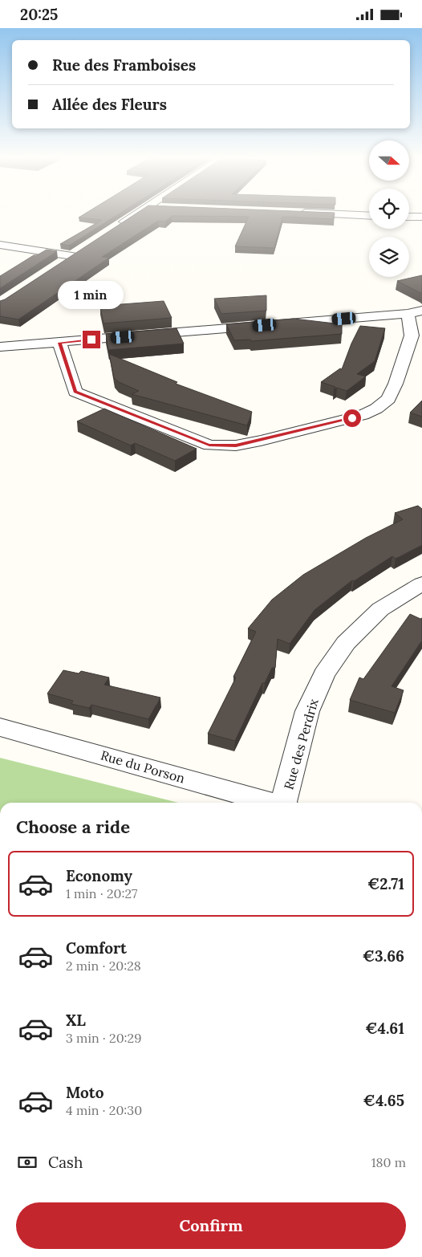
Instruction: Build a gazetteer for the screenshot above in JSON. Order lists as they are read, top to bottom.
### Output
{
  "streets": {
    "street": ["Rue des Perdrix", "Rue du Porson"]
  },
  "north": "right",
  "page": {
    "status": "20:25",
    "banner": ["Rue des Framboises", "Allée des Fleurs"],
    "bubble": "1 min",
    "heading": "Choose a ride",
    "list": [
      {
        "name": "Economy",
        "note": "1 min · 20:27",
        "value": "€2.71"
      },
      {
        "name": "Comfort",
        "note": "2 min · 20:28",
        "value": "€3.66"
      },
      {
        "name": "XL",
        "note": "3 min · 20:29",
        "value": "€4.61"
      },
      {
        "name": "Moto",
        "note": "4 min · 20:30",
        "value": "€4.65"
      }
    ],
    "pay": ["Cash", "180 m"],
    "buttons": "Confirm"
  }
}
